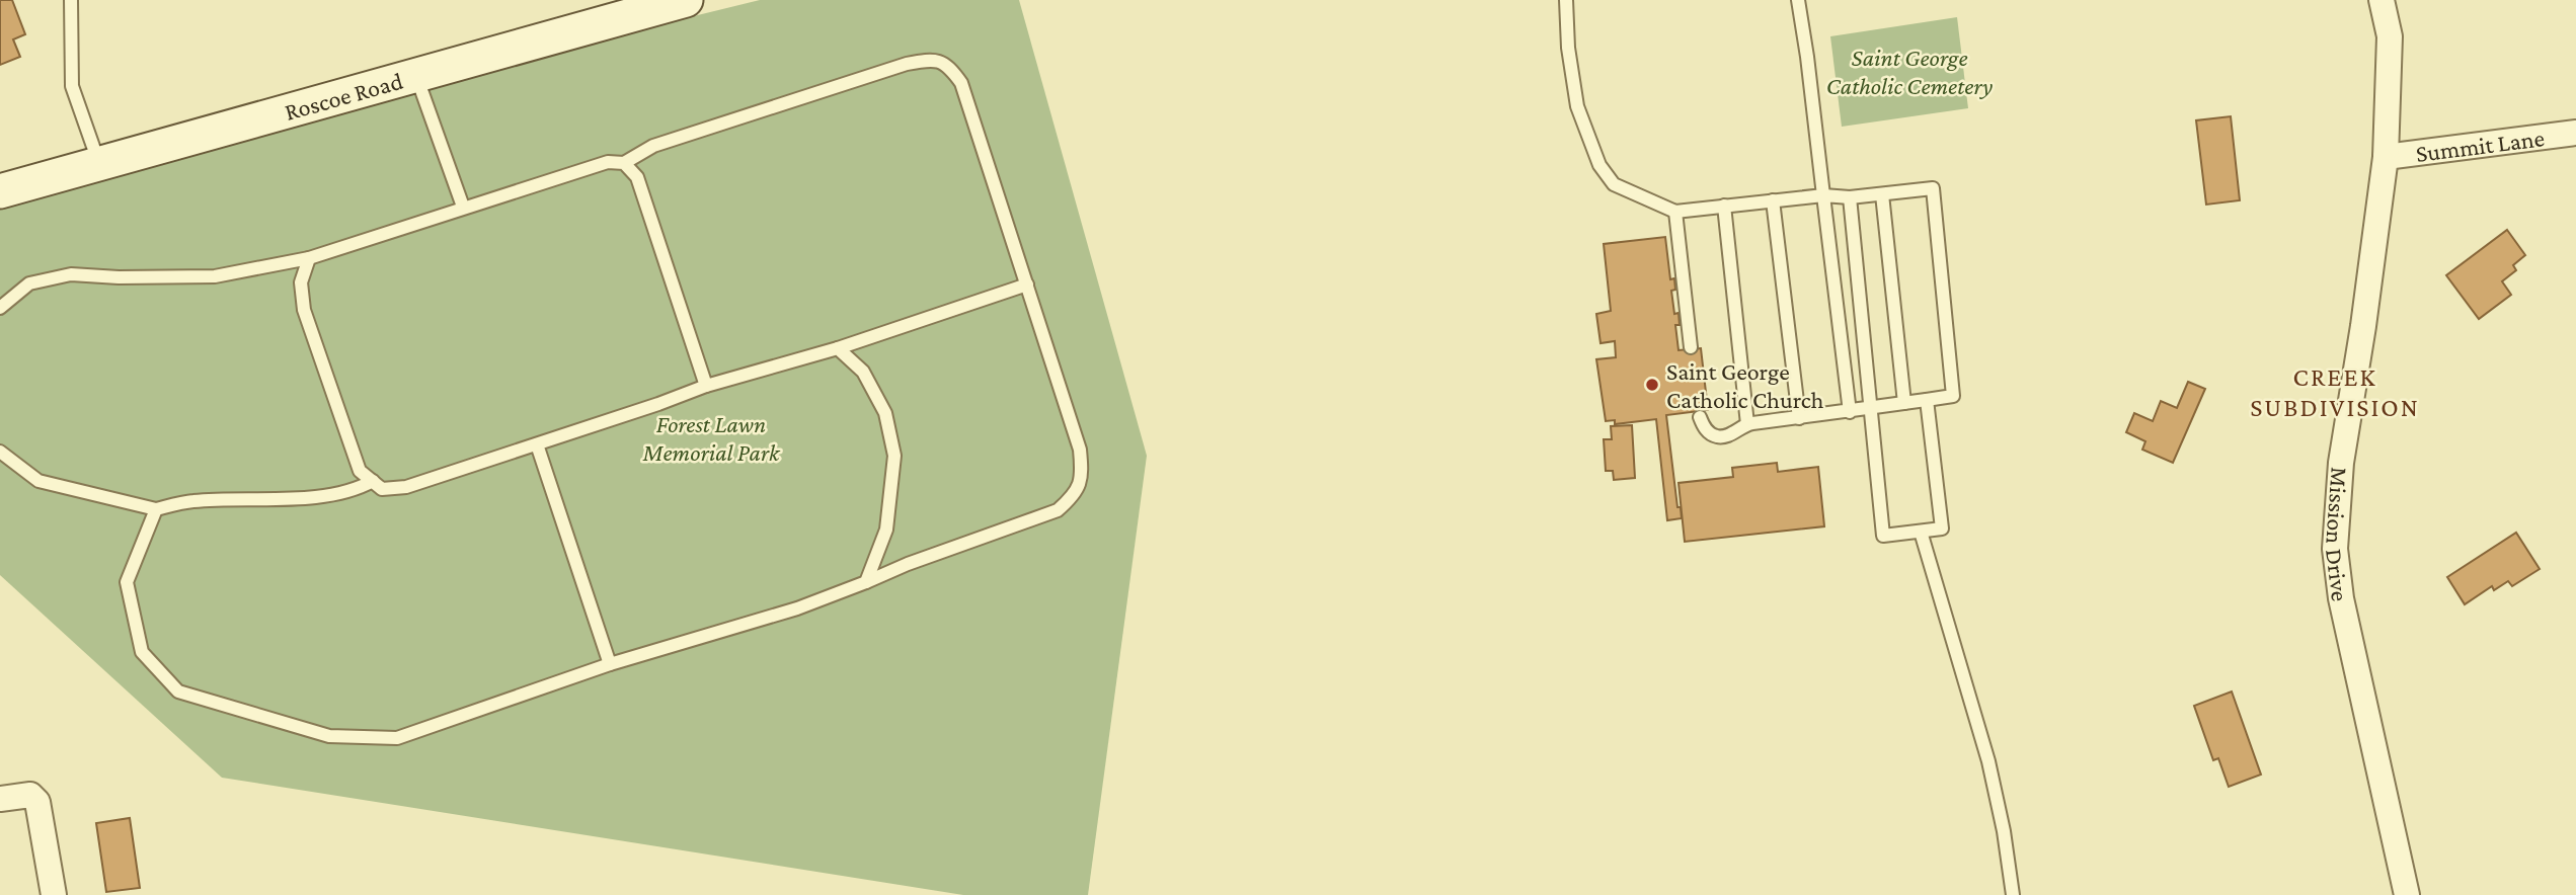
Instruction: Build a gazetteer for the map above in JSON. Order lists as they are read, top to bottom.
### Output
{
  "streets": {
    "main road": ["Roscoe Road"],
    "street": ["Summit Lane", "Mission Drive"]
  },
  "crossings": [
    ["Summit Lane", "Mission Drive"]
  ],
  "districts": ["CREEK SUBDIVISION"],
  "parks": ["Saint George Catholic Cemetery", "Forest Lawn Memorial Park"],
  "places": ["Saint George Catholic Church"]
}
